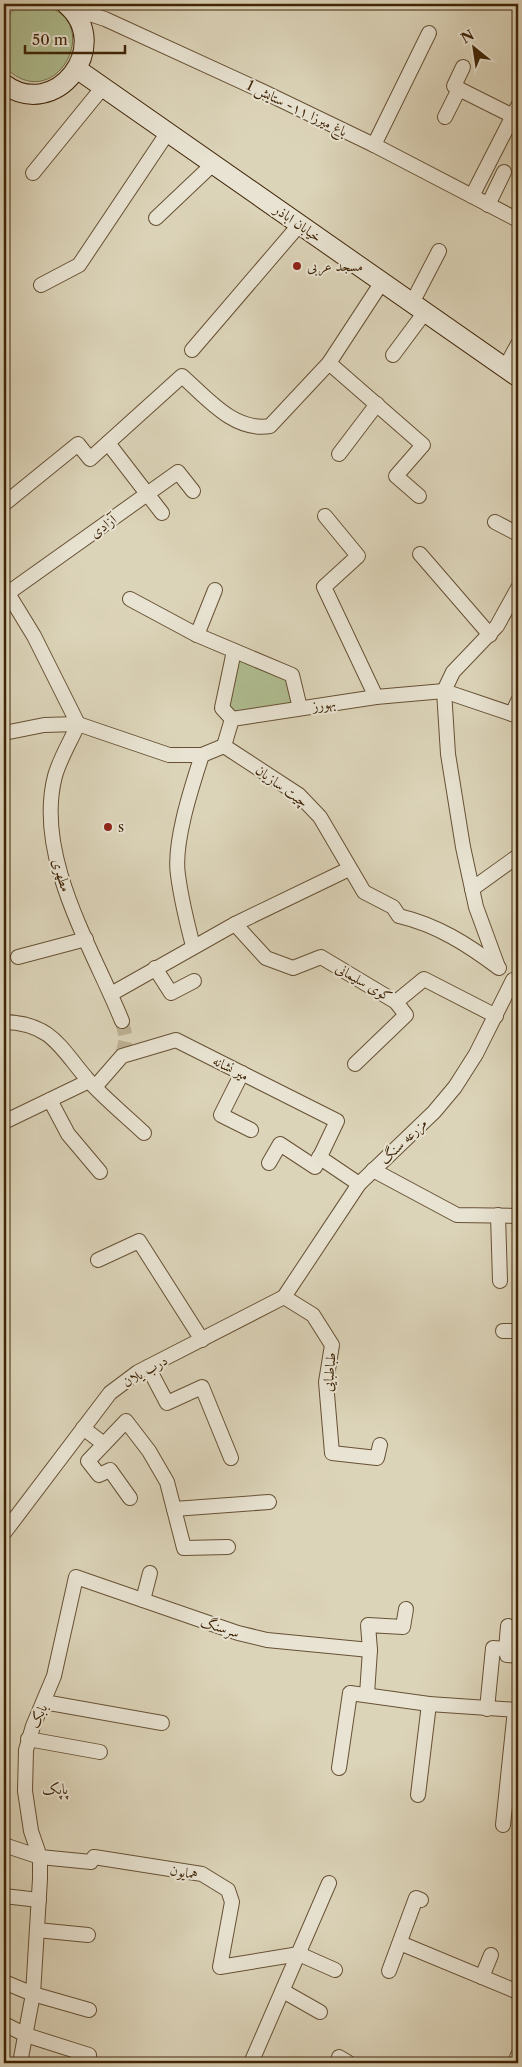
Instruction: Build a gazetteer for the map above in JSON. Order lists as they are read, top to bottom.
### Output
{
  "streets": {
    "main road": ["خیابان اباذر"],
    "street": [
      "باغ میرزا ۱۱- ستایش 1",
      "آزادی",
      "بهورز",
      "چیت سازیان",
      "مطهری",
      "کوی سلیمانی",
      "میر نشانه",
      "مزرعه سنگ",
      "درب یلان",
      "طباطبایی",
      "سرسنگ",
      "بابک",
      "همایون"
    ]
  },
  "crossings": [
    ["چیت سازیان", "مزرعه سنگ"],
    ["کوی سلیمانی", "مزرعه سنگ"],
    ["مزرعه سنگ", "درب یلان"],
    ["مزرعه سنگ", "طباطبایی"],
    ["درب یلان", "طباطبایی"],
    ["سرسنگ", "بابک"],
    ["بابک", "همایون"]
  ],
  "districts": ["پاپک"],
  "places": ["مسجد عربی", "s"],
  "scale_bar": "50 m",
  "north": "top left"
}
